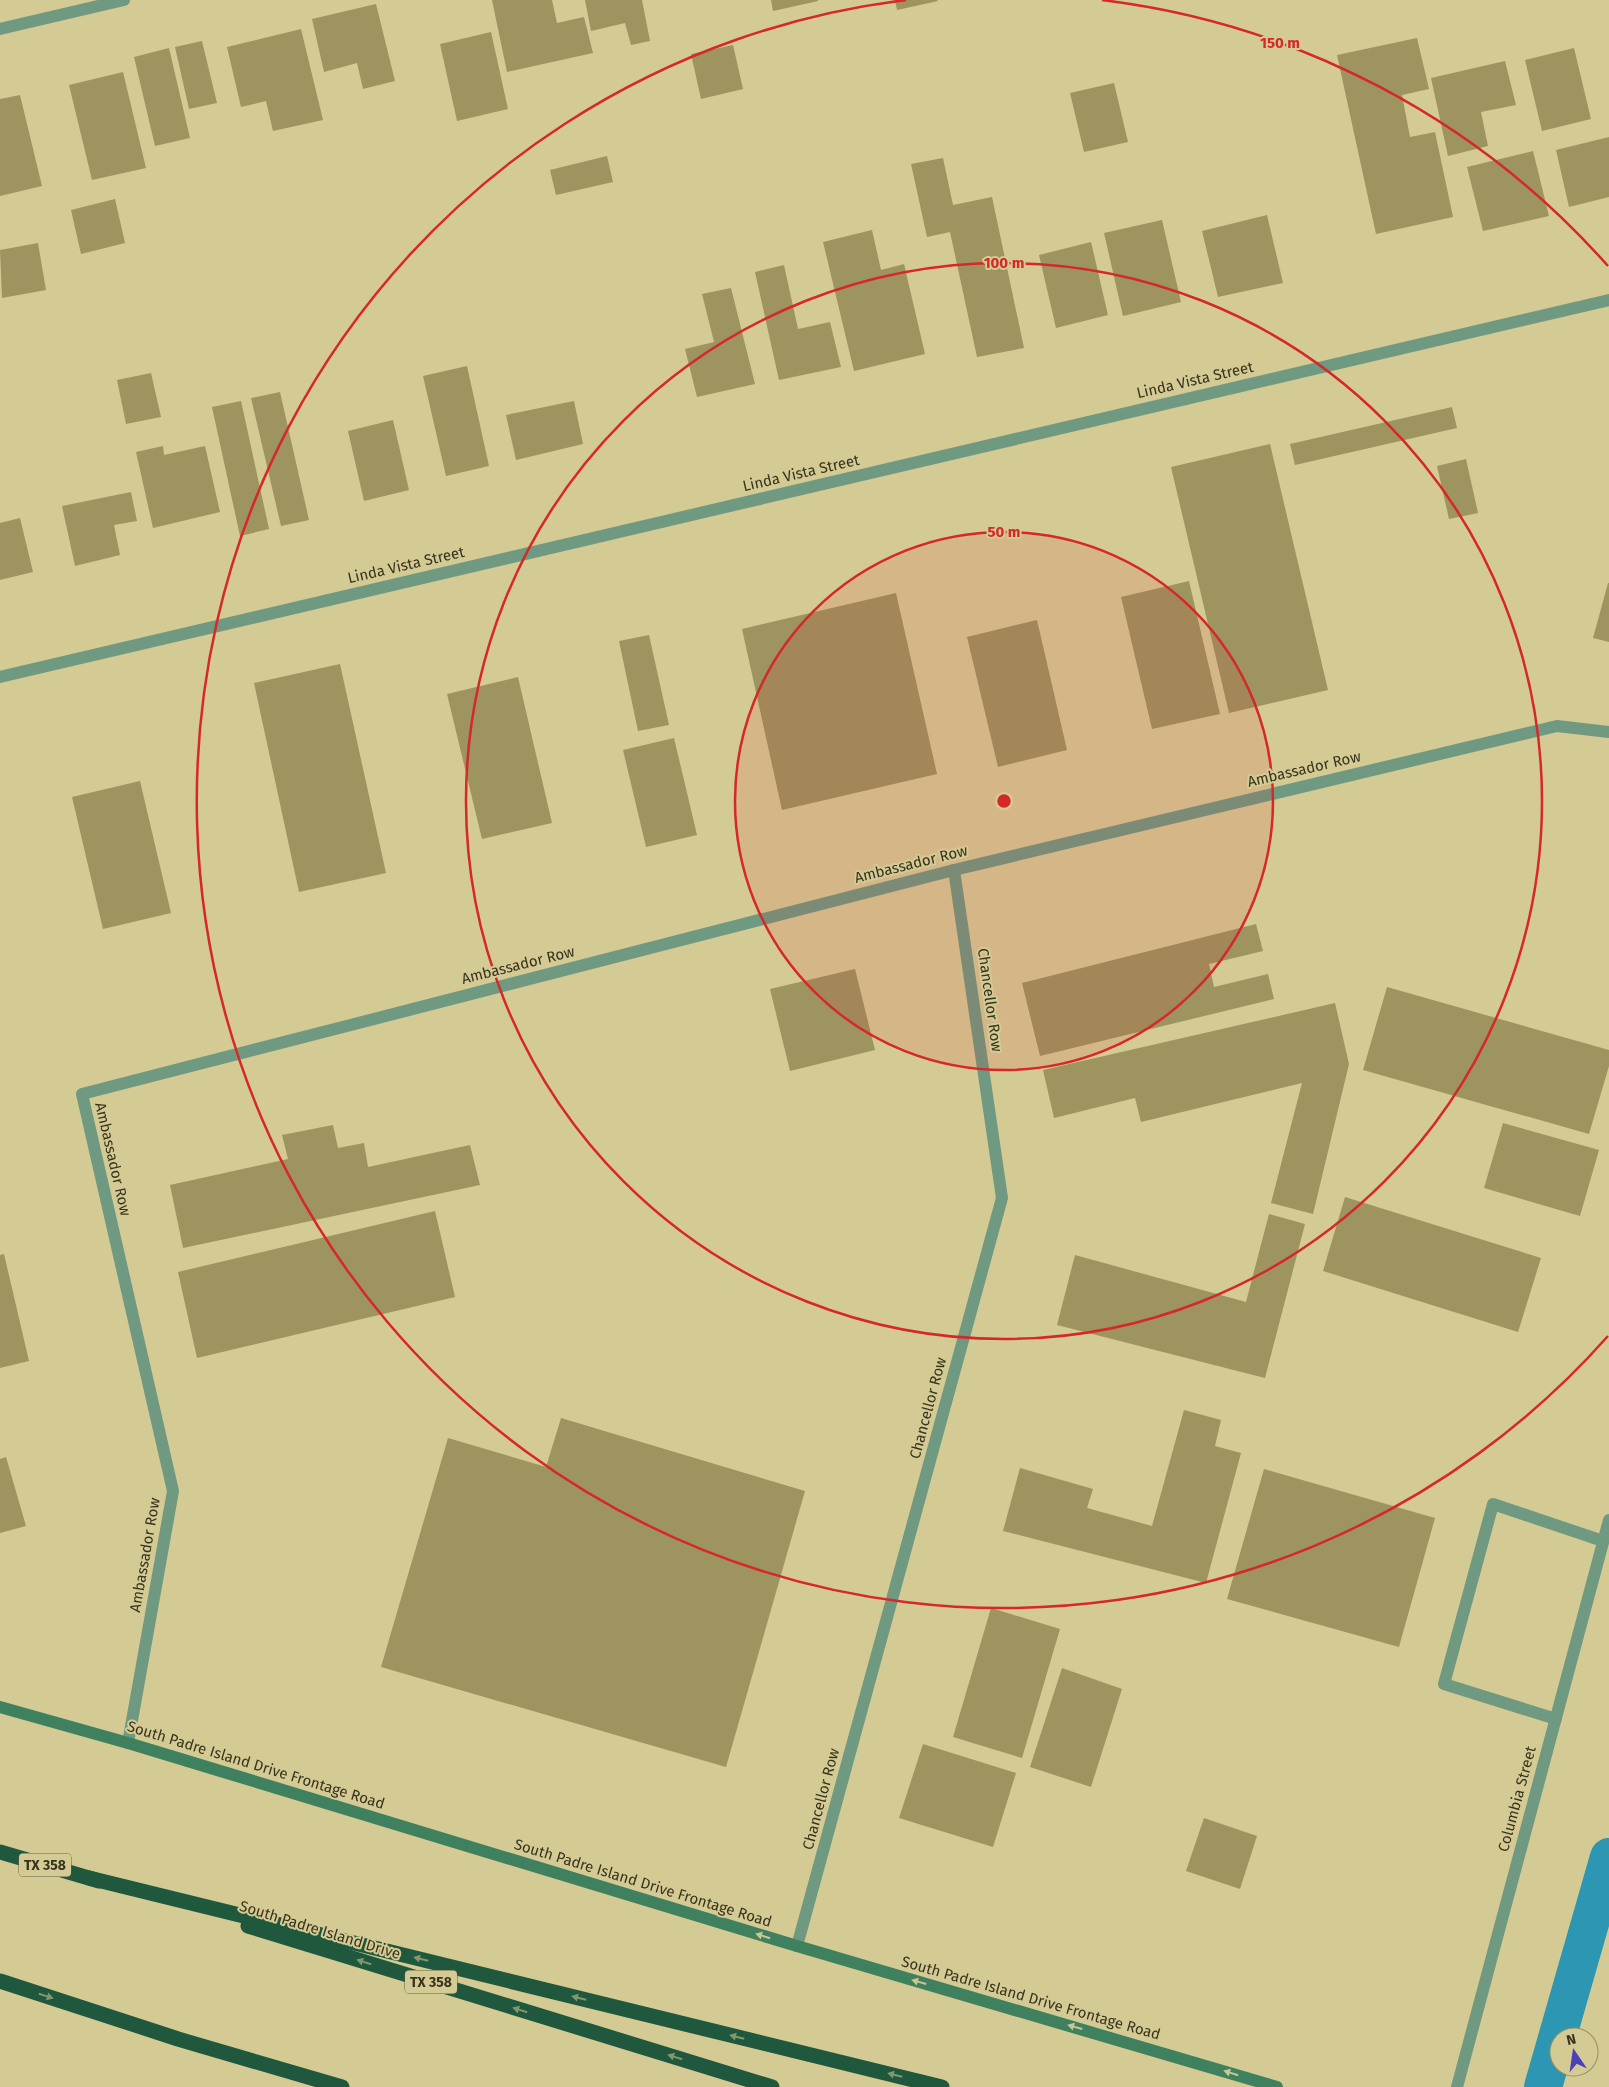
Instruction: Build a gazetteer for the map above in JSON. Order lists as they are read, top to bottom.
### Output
{
  "streets": {
    "highway": ["TX 358", "South Padre Island Drive"],
    "main road": ["South Padre Island Drive Frontage Road"],
    "street": [
      "Linda Vista Street",
      "Ambassador Row",
      "Chancellor Row",
      "Columbia Street"
    ]
  },
  "crossings": [
    ["Ambassador Row", "Chancellor Row"],
    ["Ambassador Row", "South Padre Island Drive Frontage Road"],
    ["Chancellor Row", "South Padre Island Drive Frontage Road"]
  ],
  "one_way": ["South Padre Island Drive Frontage Road"],
  "north": "top",
  "rings": ["150 m", "100 m", "50 m"]
}
